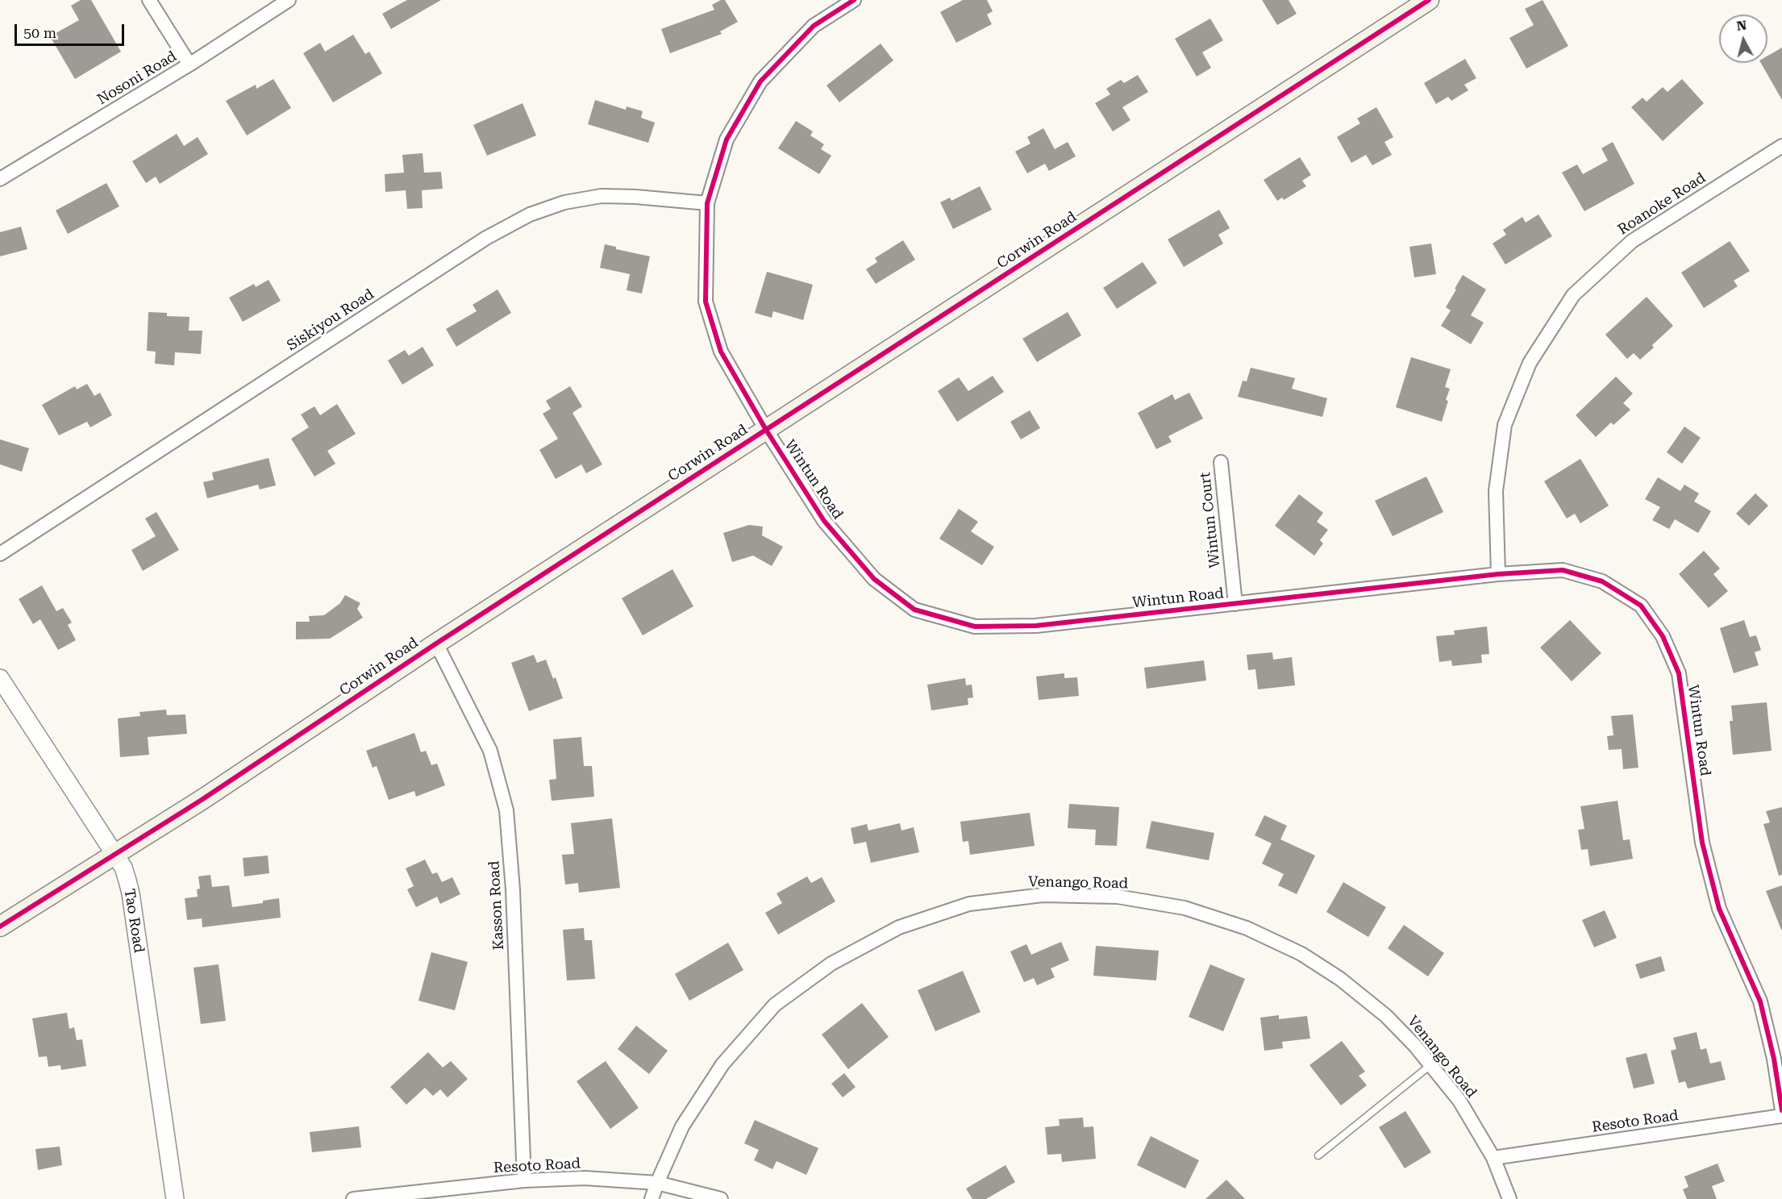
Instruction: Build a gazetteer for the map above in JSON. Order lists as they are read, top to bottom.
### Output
{
  "streets": {
    "main road": ["Corwin Road"],
    "street": [
      "Nosoni Road",
      "Roanoke Road",
      "Siskiyou Road",
      "Wintun Road",
      "Wintun Court",
      "Venango Road",
      "Kasson Road",
      "Tao Road",
      "Resoto Road"
    ]
  },
  "crossings": [
    ["Roanoke Road", "Wintun Road"],
    ["Corwin Road", "Wintun Road"],
    ["Corwin Road", "Kasson Road"],
    ["Corwin Road", "Tao Road"],
    ["Siskiyou Road", "Wintun Road"],
    ["Wintun Road", "Wintun Court"],
    ["Venango Road", "Resoto Road"],
    ["Kasson Road", "Resoto Road"]
  ],
  "scale_bar": "50 m",
  "north": "top"
}
